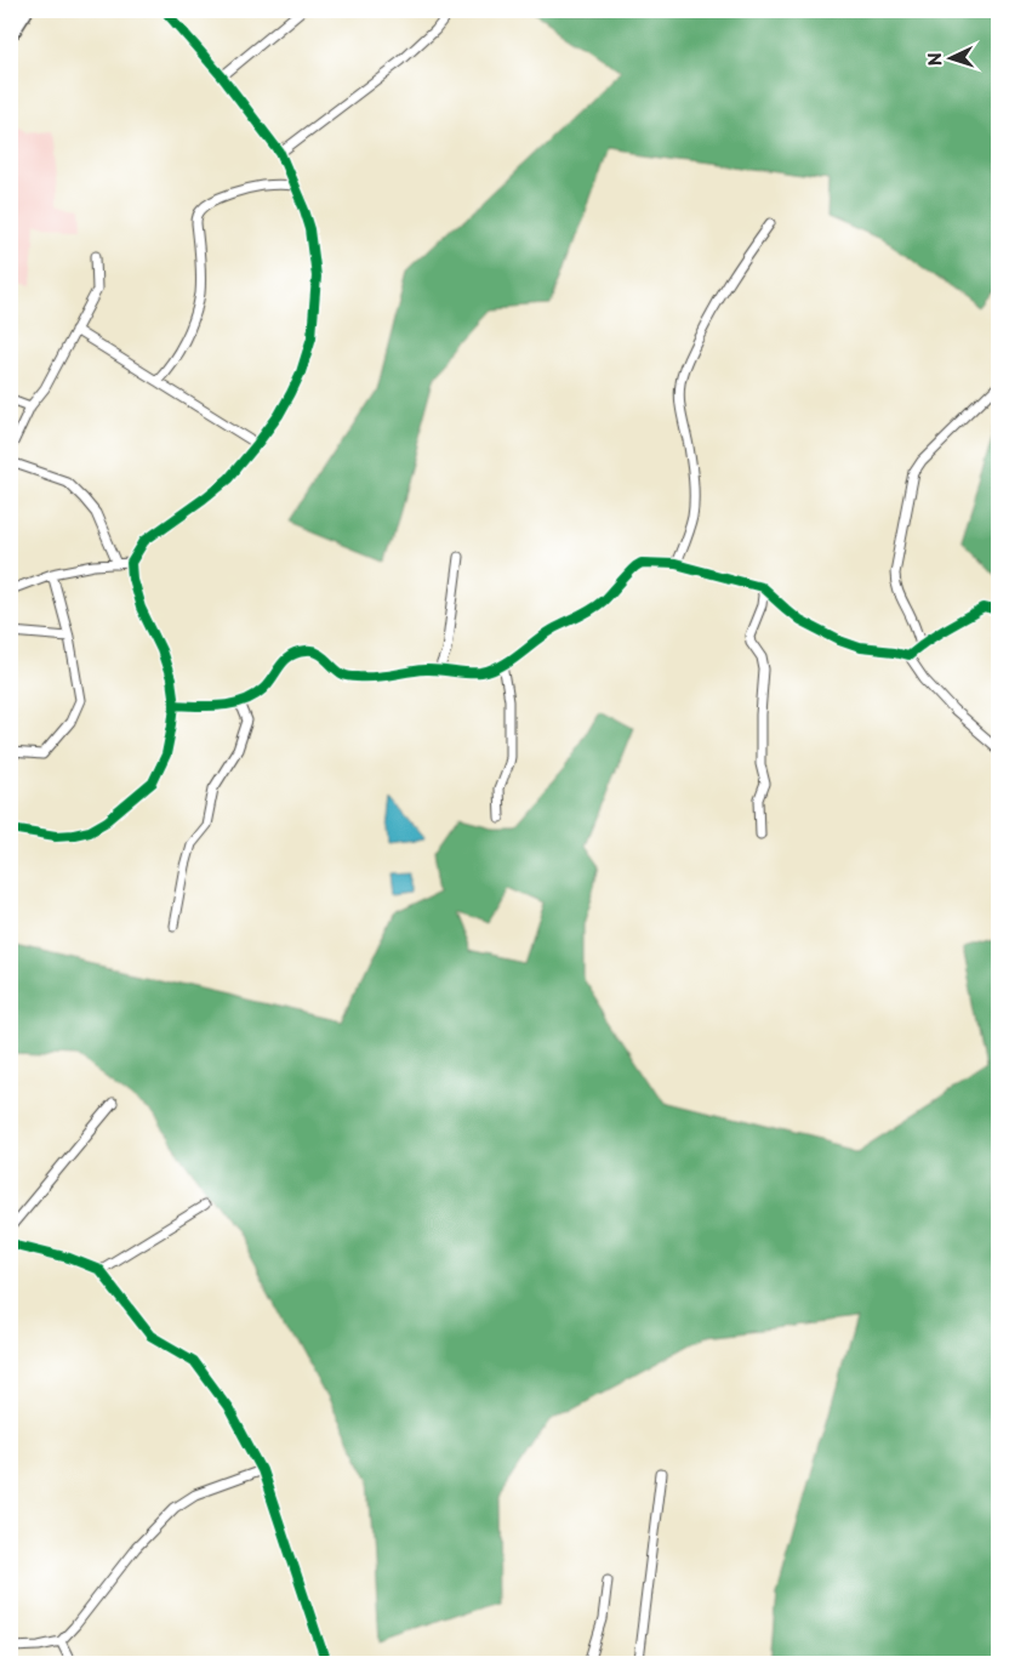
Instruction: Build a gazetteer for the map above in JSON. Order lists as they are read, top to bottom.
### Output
{
  "north": "left"
}
